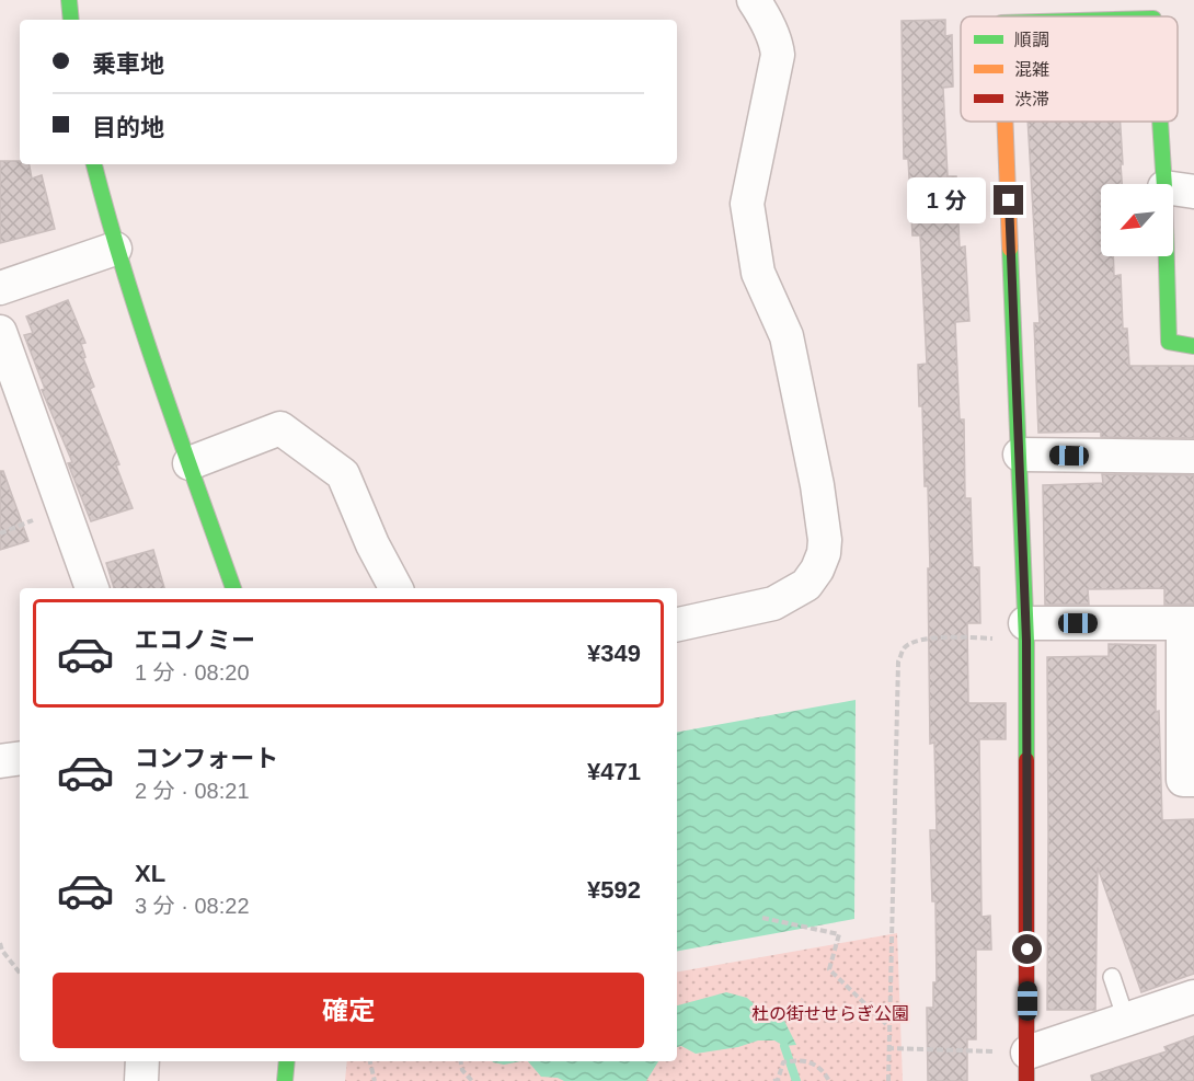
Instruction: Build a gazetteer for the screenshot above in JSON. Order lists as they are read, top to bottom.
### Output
{
  "parks": ["杜の街せせらぎ公園"],
  "legend": ["順調", "混雑", "渋滞"],
  "north": "bottom left",
  "page": {
    "banner": ["乗車地", "目的地"],
    "bubble": "1 分",
    "list": [
      {
        "name": "エコノミー",
        "note": "1 分 · 08:20",
        "value": "¥349"
      },
      {
        "name": "コンフォート",
        "note": "2 分 · 08:21",
        "value": "¥471"
      },
      {
        "name": "XL",
        "note": "3 分 · 08:22",
        "value": "¥592"
      }
    ],
    "buttons": "確定"
  }
}
